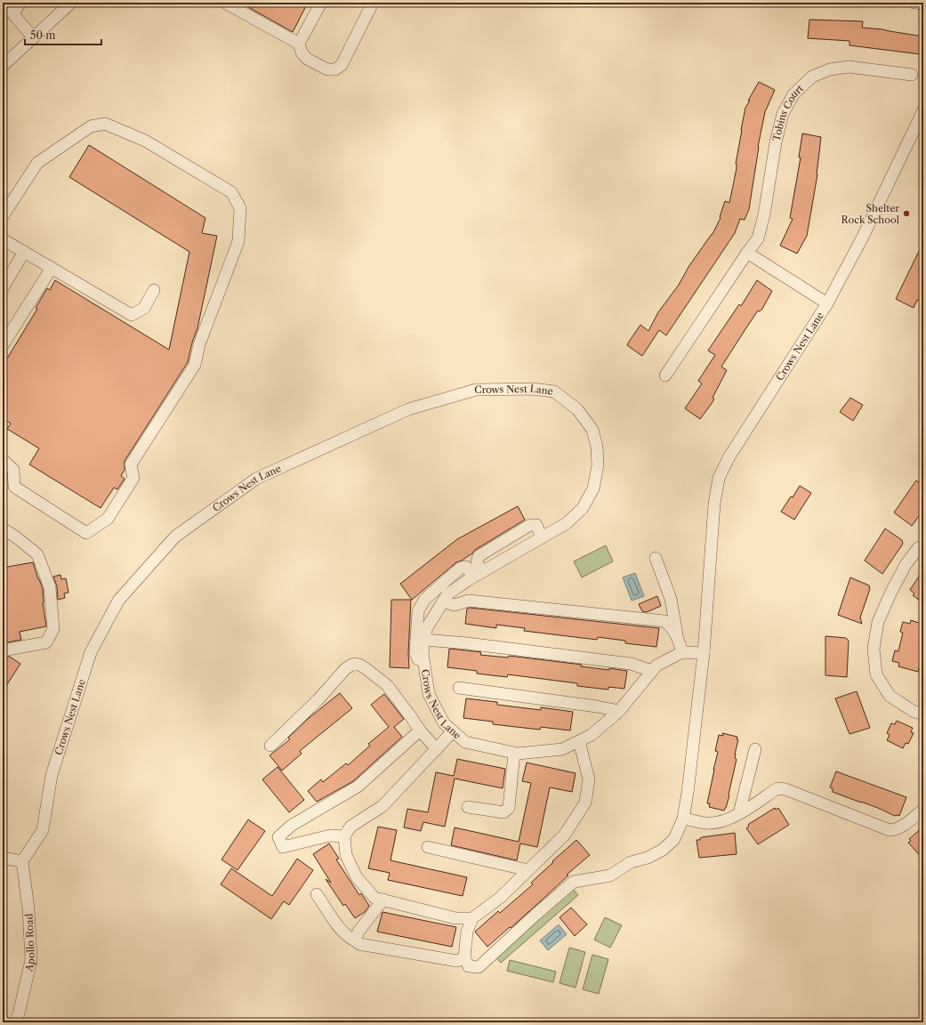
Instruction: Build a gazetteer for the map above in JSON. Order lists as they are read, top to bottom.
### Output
{
  "streets": {
    "street": ["Tobins Court", "Crows Nest Lane", "Apollo Road"]
  },
  "crossings": [
    ["Crows Nest Lane", "Apollo Road"]
  ],
  "places": ["Shelter Rock School"],
  "scale_bar": "50 m"
}
